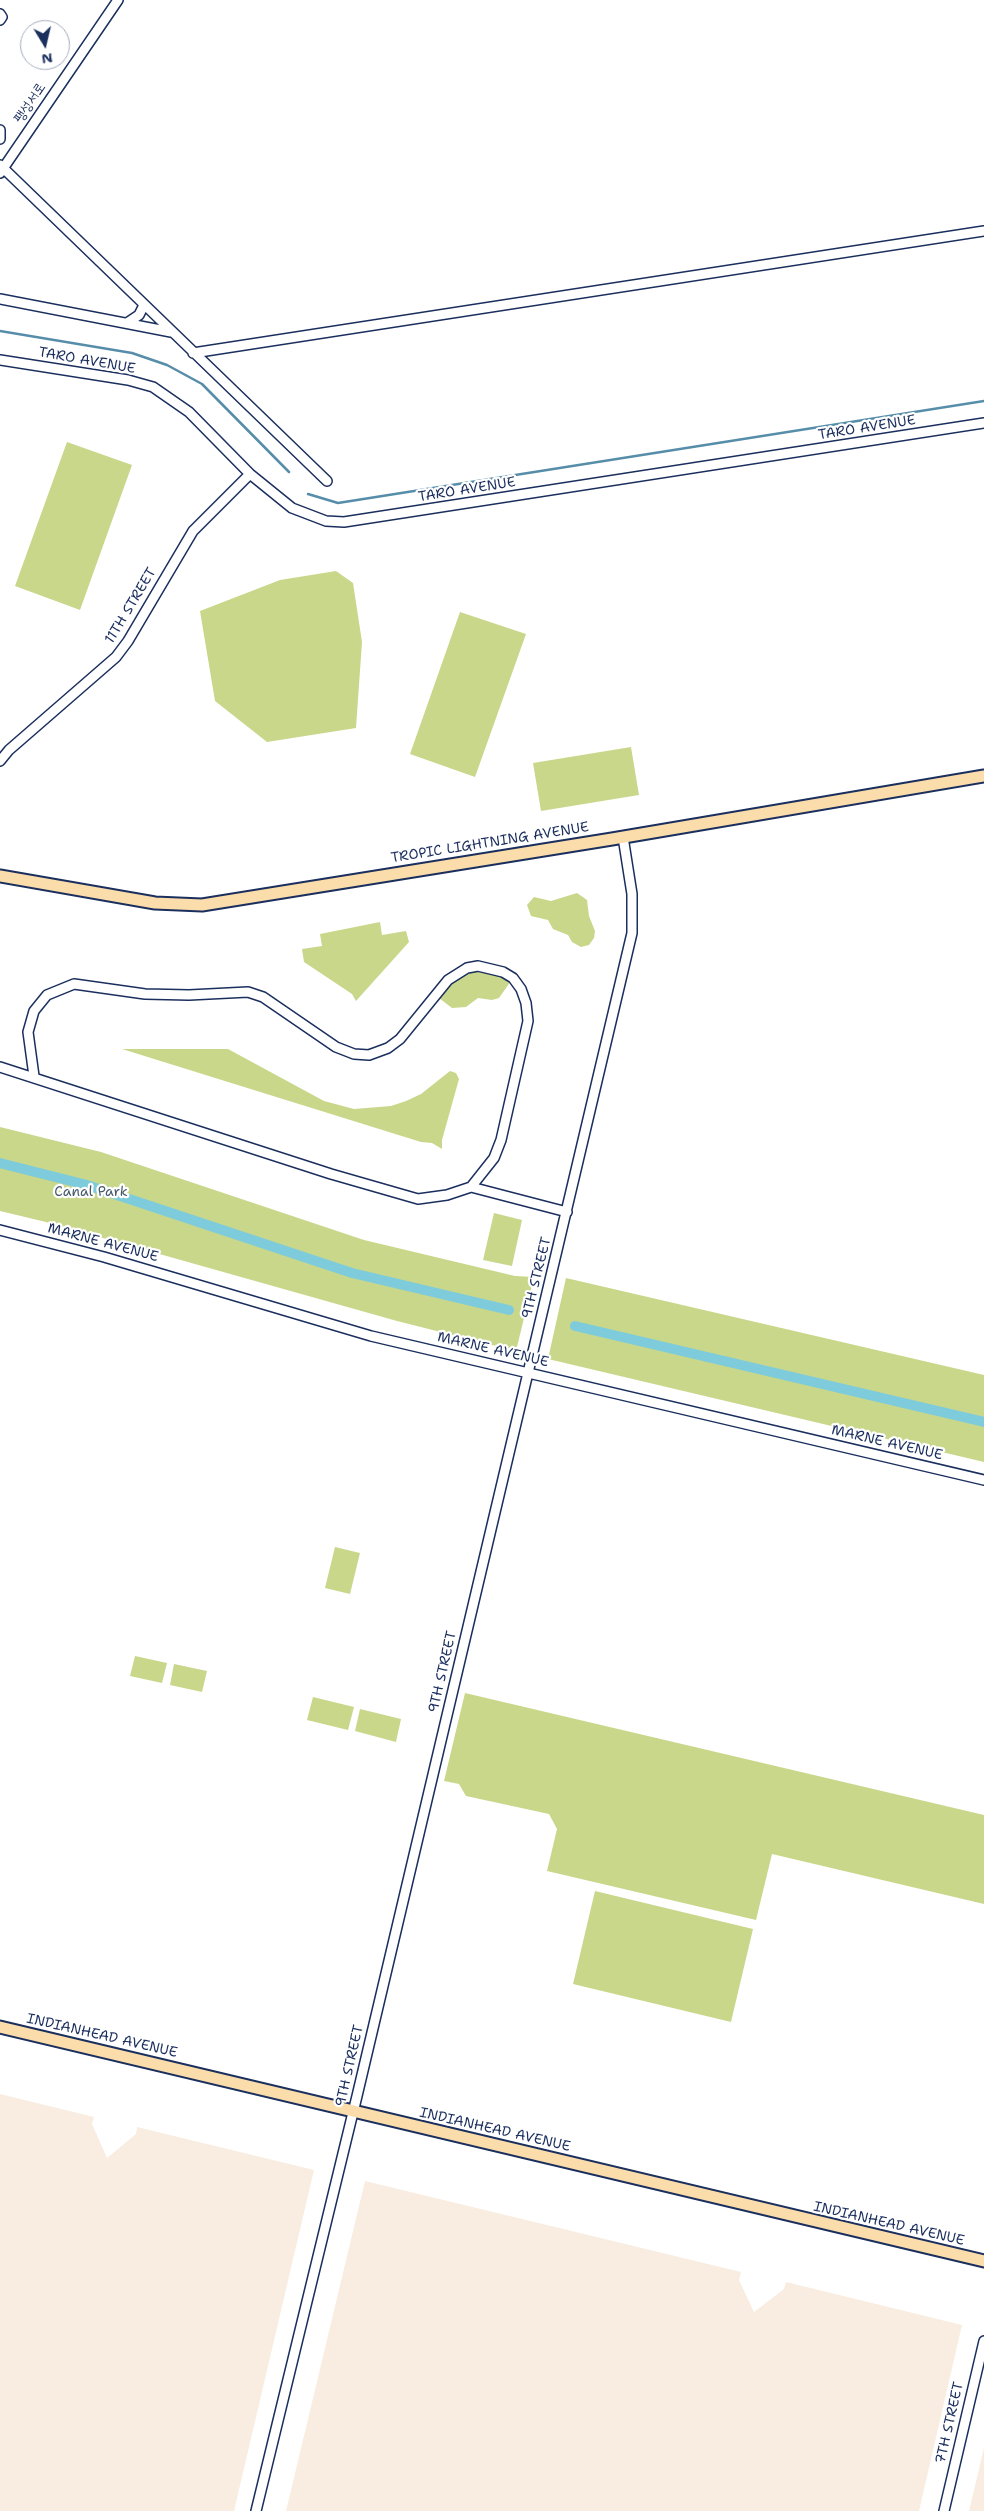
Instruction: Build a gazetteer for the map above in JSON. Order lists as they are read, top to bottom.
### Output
{
  "streets": {
    "main road": ["TROPIC LIGHTNING AVENUE", "INDIANHEAD AVENUE"],
    "street": [
      "팽성서로",
      "TARO AVENUE",
      "11TH STREET",
      "MARNE AVENUE",
      "9TH STREET",
      "7TH STREET"
    ]
  },
  "crossings": [
    ["TARO AVENUE", "11TH STREET"],
    ["TROPIC LIGHTNING AVENUE", "9TH STREET"],
    ["MARNE AVENUE", "9TH STREET"],
    ["9TH STREET", "INDIANHEAD AVENUE"]
  ],
  "parks": ["Canal Park"],
  "north": "bottom"
}
